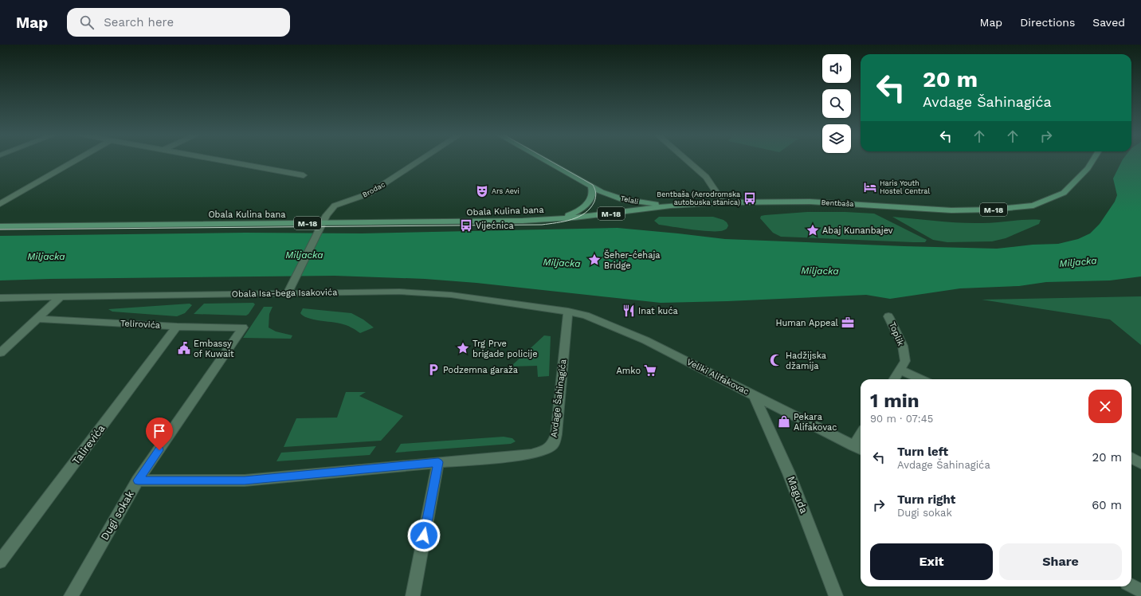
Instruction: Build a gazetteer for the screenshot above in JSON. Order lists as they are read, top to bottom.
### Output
{
  "streets": {
    "main road": [
      "Telali",
      "Bentbaša",
      "M-18",
      "Obala Kulina bana"
    ],
    "street": [
      "Brodac",
      "Obala Isa-bega Isakovića",
      "Telirovića",
      "Toplik",
      "Veliki Alifakovac",
      "Avdage Šahinagića",
      "Talirevića",
      "Maguda",
      "Dugi sokak"
    ]
  },
  "crossings": [
    ["Brodac", "Obala Kulina bana"],
    ["Brodac", "Obala Isa-bega Isakovića"],
    ["Telali", "Bentbaša"],
    ["Telali", "M-18"],
    ["Bentbaša", "M-18"],
    ["Bentbaša", "Obala Kulina bana"],
    ["M-18", "Obala Kulina bana"],
    ["Obala Isa-bega Isakovića", "Veliki Alifakovac"],
    ["Obala Isa-bega Isakovića", "Avdage Šahinagića"],
    ["Telirovića", "Talirevića"],
    ["Telirovića", "Dugi sokak"],
    ["Veliki Alifakovac", "Avdage Šahinagića"],
    ["Veliki Alifakovac", "Maguda"],
    ["Avdage Šahinagića", "Dugi sokak"]
  ],
  "water": ["Miljacka"],
  "places": {
    "hotel": ["Haris Youth Hostel Central"],
    "theatre": ["Ars Aevi"],
    "bus stop": ["Bentbaša (Aerodromska autobuska stanica)", "Vijećnica"],
    "place": ["Abaj Kunanbajev", "Šeher-ćehaja Bridge", "Trg Prve brigade policije"],
    "restaurant": ["Inat kuća"],
    "office": ["Human Appeal"],
    "public building": ["Embassy of Kuwait"],
    "mosque": ["Hadžijska džamija"],
    "parking": ["Podzemna garaža"],
    "supermarket": ["Amko"],
    "shop": ["Pekara Alifakovac"]
  },
  "page": {
    "header": "Map",
    "search": "Search here",
    "nav": ["Map", "Directions", "Saved"],
    "turn": ["20 m", "Avdage Šahinagića"],
    "heading": ["1 min", "90 m · 07:45"],
    "list": [
      {
        "name": "Turn left",
        "note": "Avdage Šahinagića",
        "value": "20 m"
      },
      {
        "name": "Turn right",
        "note": "Dugi sokak",
        "value": "60 m"
      }
    ],
    "buttons": ["Exit", "Share"]
  }
}
